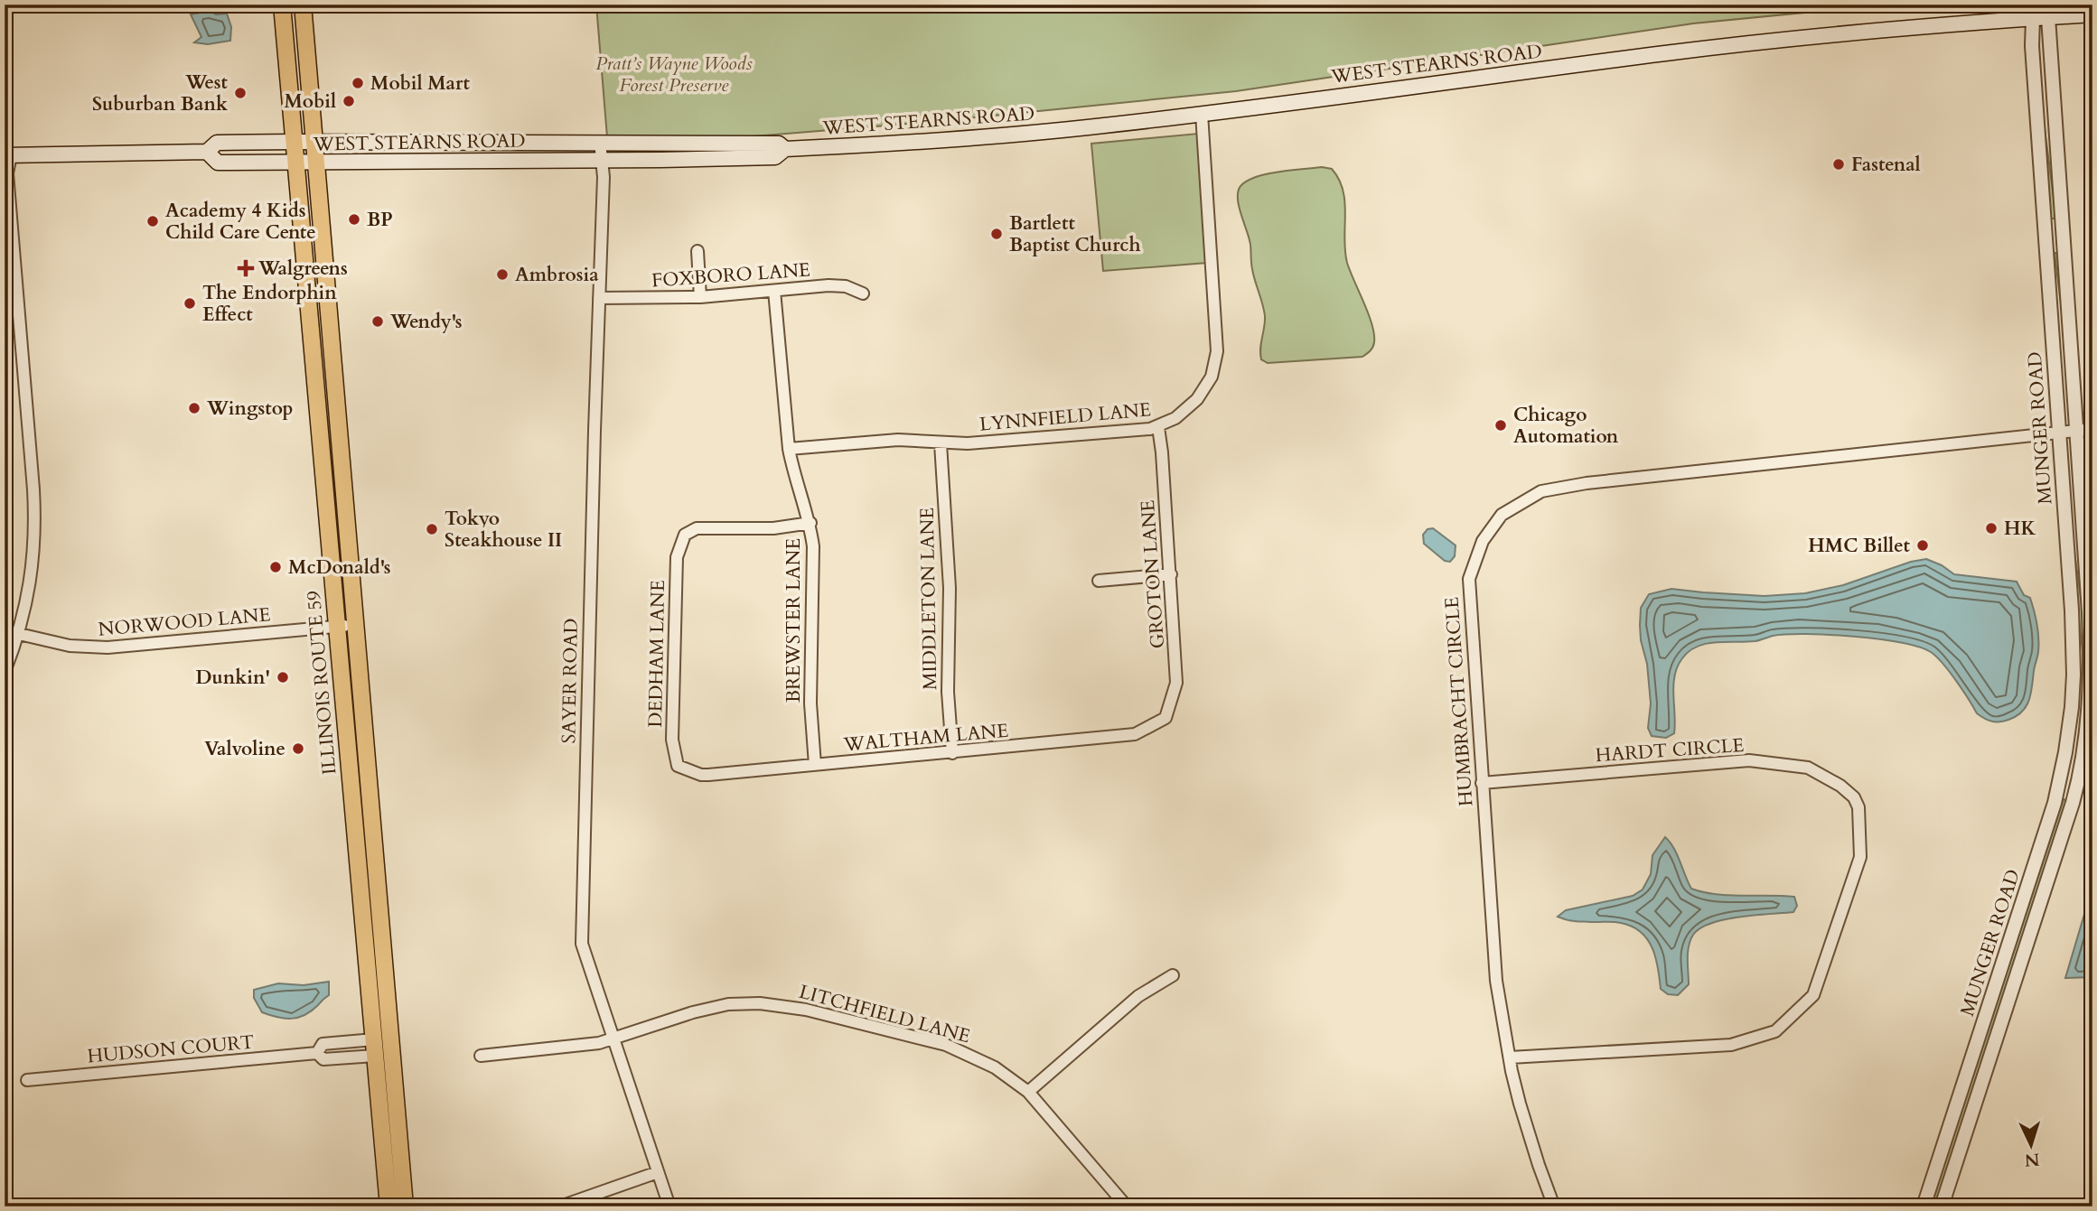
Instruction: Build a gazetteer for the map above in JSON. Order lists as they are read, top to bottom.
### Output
{
  "streets": {
    "main road": ["WEST STEARNS ROAD", "ILLINOIS ROUTE 59"],
    "street": [
      "FOXBORO LANE",
      "LYNNFIELD LANE",
      "MUNGER ROAD",
      "GROTON LANE",
      "MIDDLETON LANE",
      "BREWSTER LANE",
      "NORWOOD LANE",
      "DEDHAM LANE",
      "SAYER ROAD",
      "HUMBRACHT CIRCLE",
      "WALTHAM LANE",
      "HARDT CIRCLE",
      "LITCHFIELD LANE",
      "HUDSON COURT"
    ]
  },
  "crossings": [
    ["WEST STEARNS ROAD", "LYNNFIELD LANE"],
    ["WEST STEARNS ROAD", "MUNGER ROAD"],
    ["WEST STEARNS ROAD", "SAYER ROAD"],
    ["WEST STEARNS ROAD", "ILLINOIS ROUTE 59"],
    ["FOXBORO LANE", "BREWSTER LANE"],
    ["FOXBORO LANE", "SAYER ROAD"],
    ["LYNNFIELD LANE", "GROTON LANE"],
    ["LYNNFIELD LANE", "MIDDLETON LANE"],
    ["LYNNFIELD LANE", "BREWSTER LANE"],
    ["MUNGER ROAD", "HUMBRACHT CIRCLE"],
    ["GROTON LANE", "WALTHAM LANE"],
    ["MIDDLETON LANE", "WALTHAM LANE"],
    ["BREWSTER LANE", "DEDHAM LANE"],
    ["BREWSTER LANE", "WALTHAM LANE"],
    ["NORWOOD LANE", "ILLINOIS ROUTE 59"],
    ["DEDHAM LANE", "WALTHAM LANE"],
    ["SAYER ROAD", "LITCHFIELD LANE"],
    ["ILLINOIS ROUTE 59", "HUDSON COURT"],
    ["HUMBRACHT CIRCLE", "HARDT CIRCLE"]
  ],
  "parks": ["Pratt’s Wayne Woods Forest Preserve"],
  "places": {
    "other": [
      "Mobil Mart",
      "West Suburban Bank",
      "Mobil",
      "Fastenal",
      "BP",
      "Academy 4 Kids Child Care Cente",
      "Bartlett Baptist Church",
      "Ambrosia",
      "The Endorphin Effect",
      "Wendy's",
      "Wingstop",
      "Chicago Automation",
      "HK",
      "Tokyo Steakhouse II",
      "HMC Billet",
      "McDonald's",
      "Dunkin'",
      "Valvoline"
    ],
    "health": ["Walgreens"]
  },
  "north": "bottom"
}
